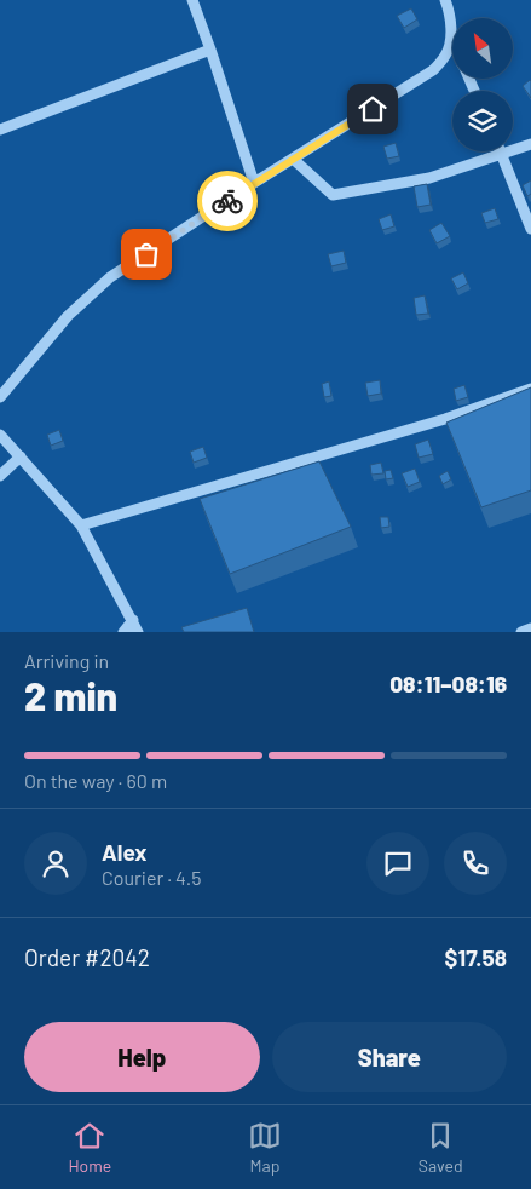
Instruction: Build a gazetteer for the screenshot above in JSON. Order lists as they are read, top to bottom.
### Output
{
  "north": "top left",
  "page": {
    "heading": ["2 min", "Arriving in", "08:11–08:16"],
    "panel": [
      "Alex",
      "Courier · 4.5",
      "Order #2042",
      "$17.58"
    ],
    "bar": "On the way · 60 m",
    "buttons": ["Help", "Share"],
    "tabs": ["Home", "Map", "Saved"]
  }
}
